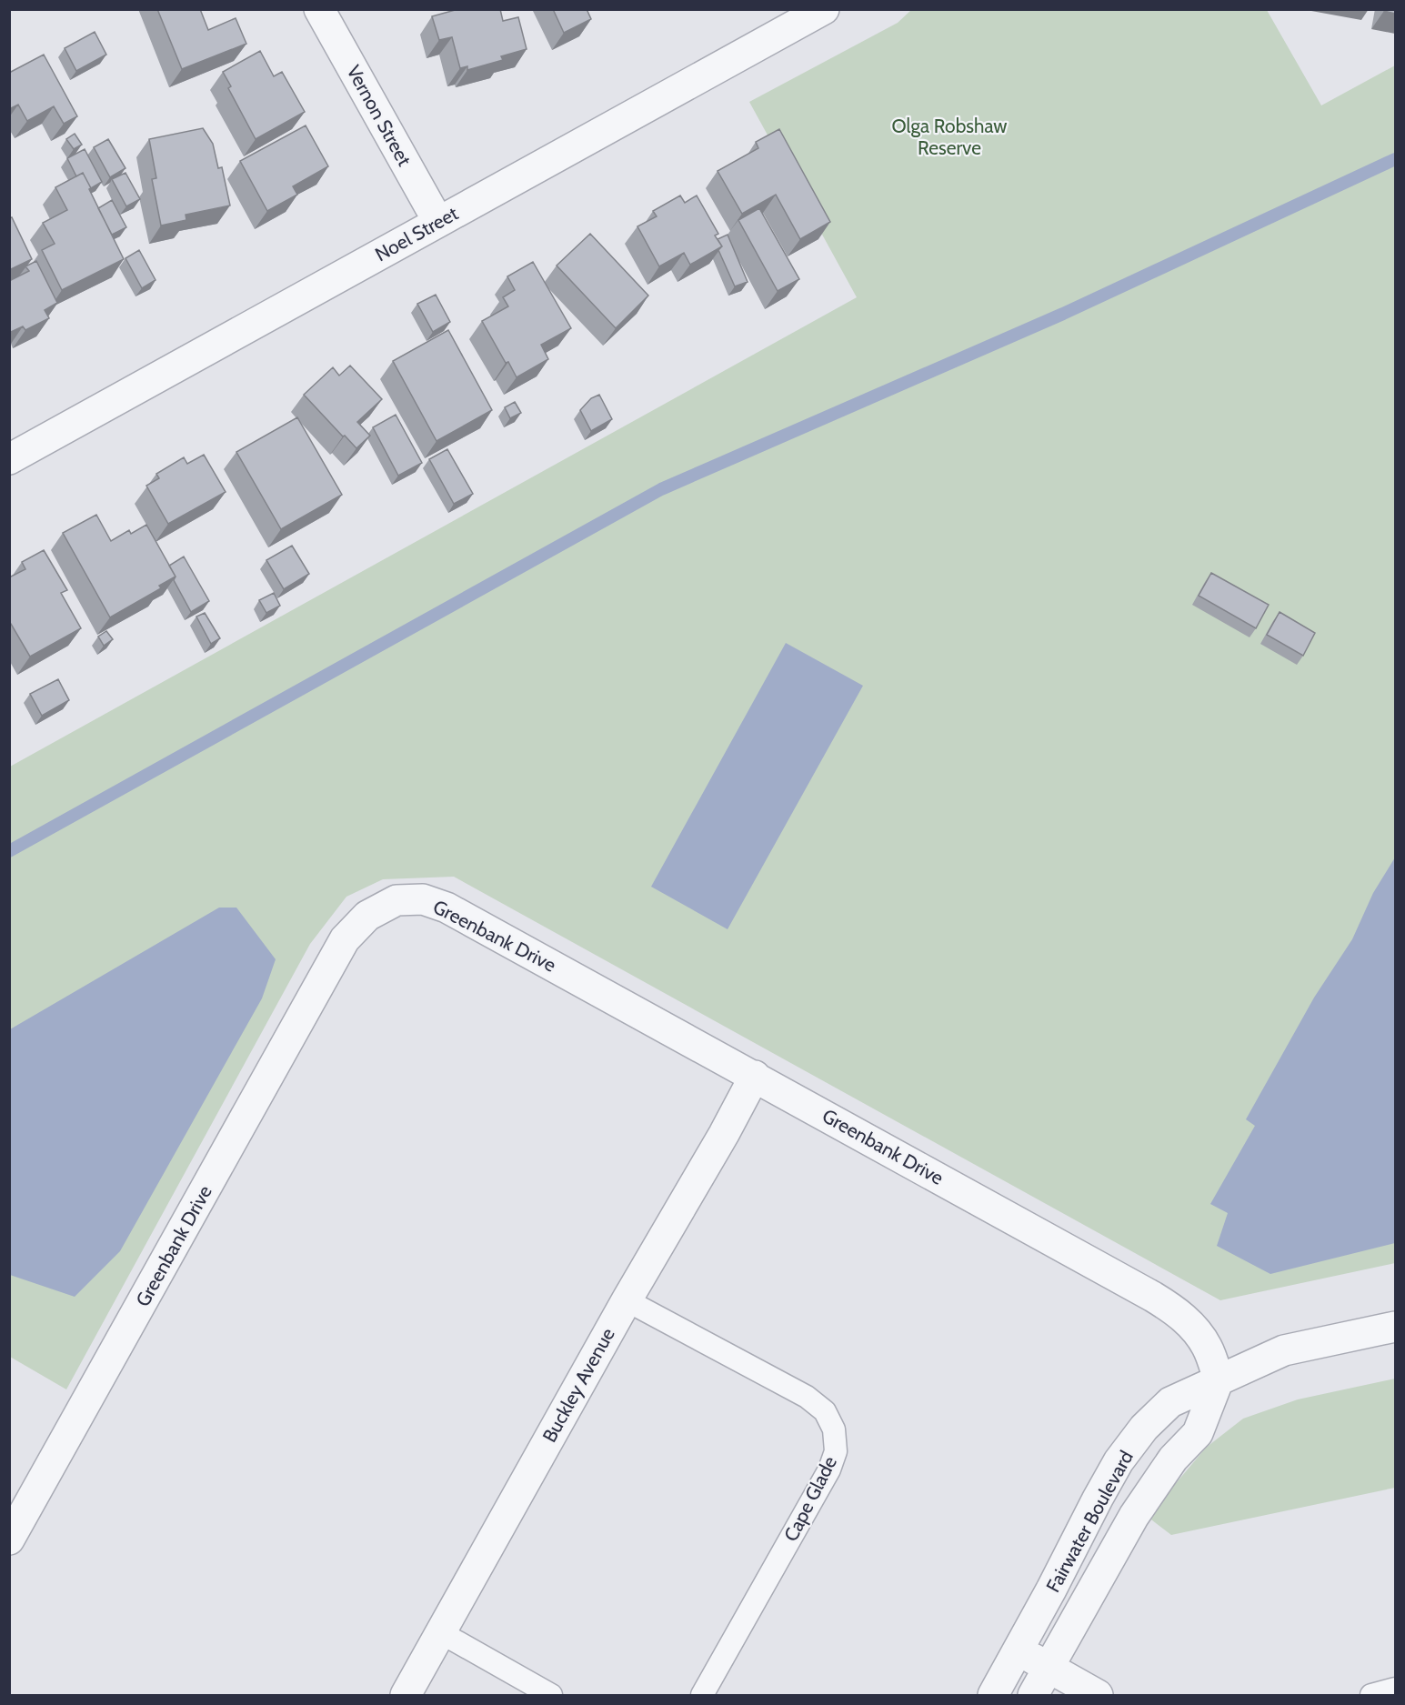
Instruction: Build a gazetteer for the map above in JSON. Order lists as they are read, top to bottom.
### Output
{
  "streets": {
    "street": [
      "Vernon Street",
      "Noel Street",
      "Greenbank Drive",
      "Buckley Avenue",
      "Fairwater Boulevard"
    ],
    "lane": ["Cape Glade"]
  },
  "crossings": [
    ["Vernon Street", "Noel Street"],
    ["Greenbank Drive", "Buckley Avenue"],
    ["Greenbank Drive", "Fairwater Boulevard"],
    ["Buckley Avenue", "Cape Glade"]
  ],
  "parks": ["Olga Robshaw Reserve"]
}
